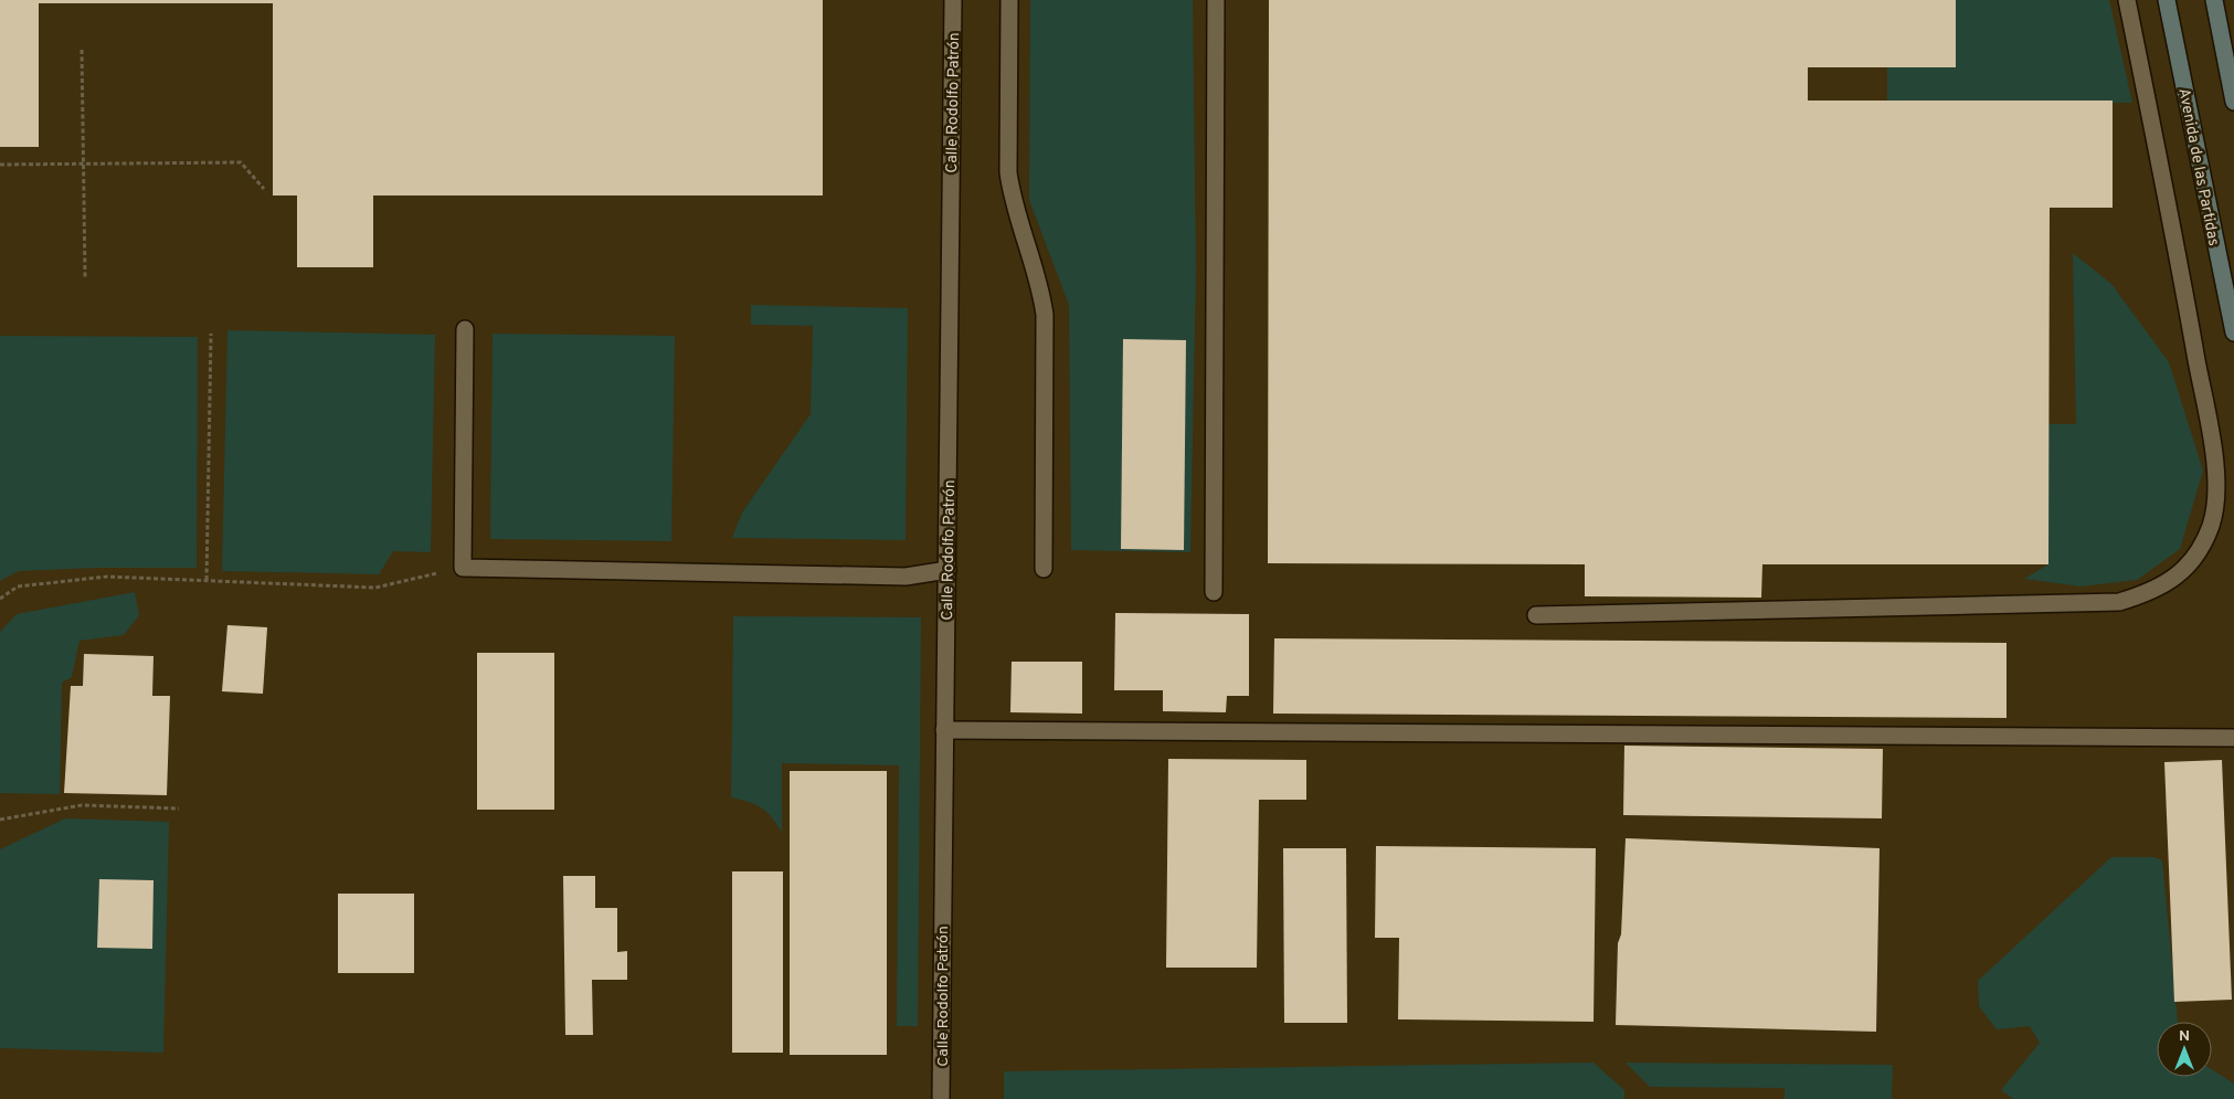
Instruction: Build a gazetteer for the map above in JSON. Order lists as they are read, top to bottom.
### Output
{
  "streets": {
    "main road": ["Avenida de las Partidas"],
    "street": ["Calle Rodolfo Patrón"]
  },
  "north": "top"
}
